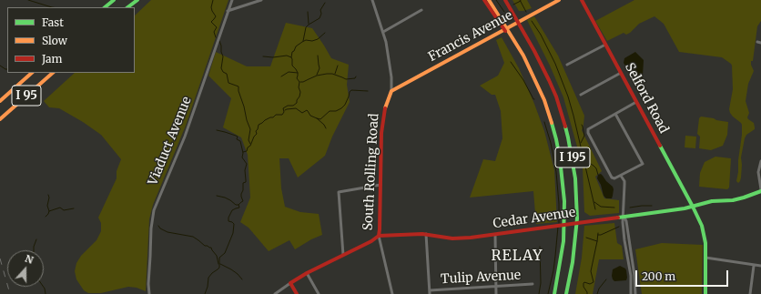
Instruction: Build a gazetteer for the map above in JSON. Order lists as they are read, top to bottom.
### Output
{
  "streets": {
    "main road": [
      "Francis Avenue",
      "I 95",
      "Selford Road",
      "I 195",
      "South Rolling Road",
      "Cedar Avenue"
    ],
    "street": ["Viaduct Avenue", "Tulip Avenue"]
  },
  "crossings": [
    ["Francis Avenue", "South Rolling Road"],
    ["Selford Road", "Cedar Avenue"],
    ["South Rolling Road", "Cedar Avenue"]
  ],
  "districts": ["RELAY"],
  "legend": ["Fast", "Slow", "Jam"],
  "scale_bar": "200 m",
  "north": "top"
}
